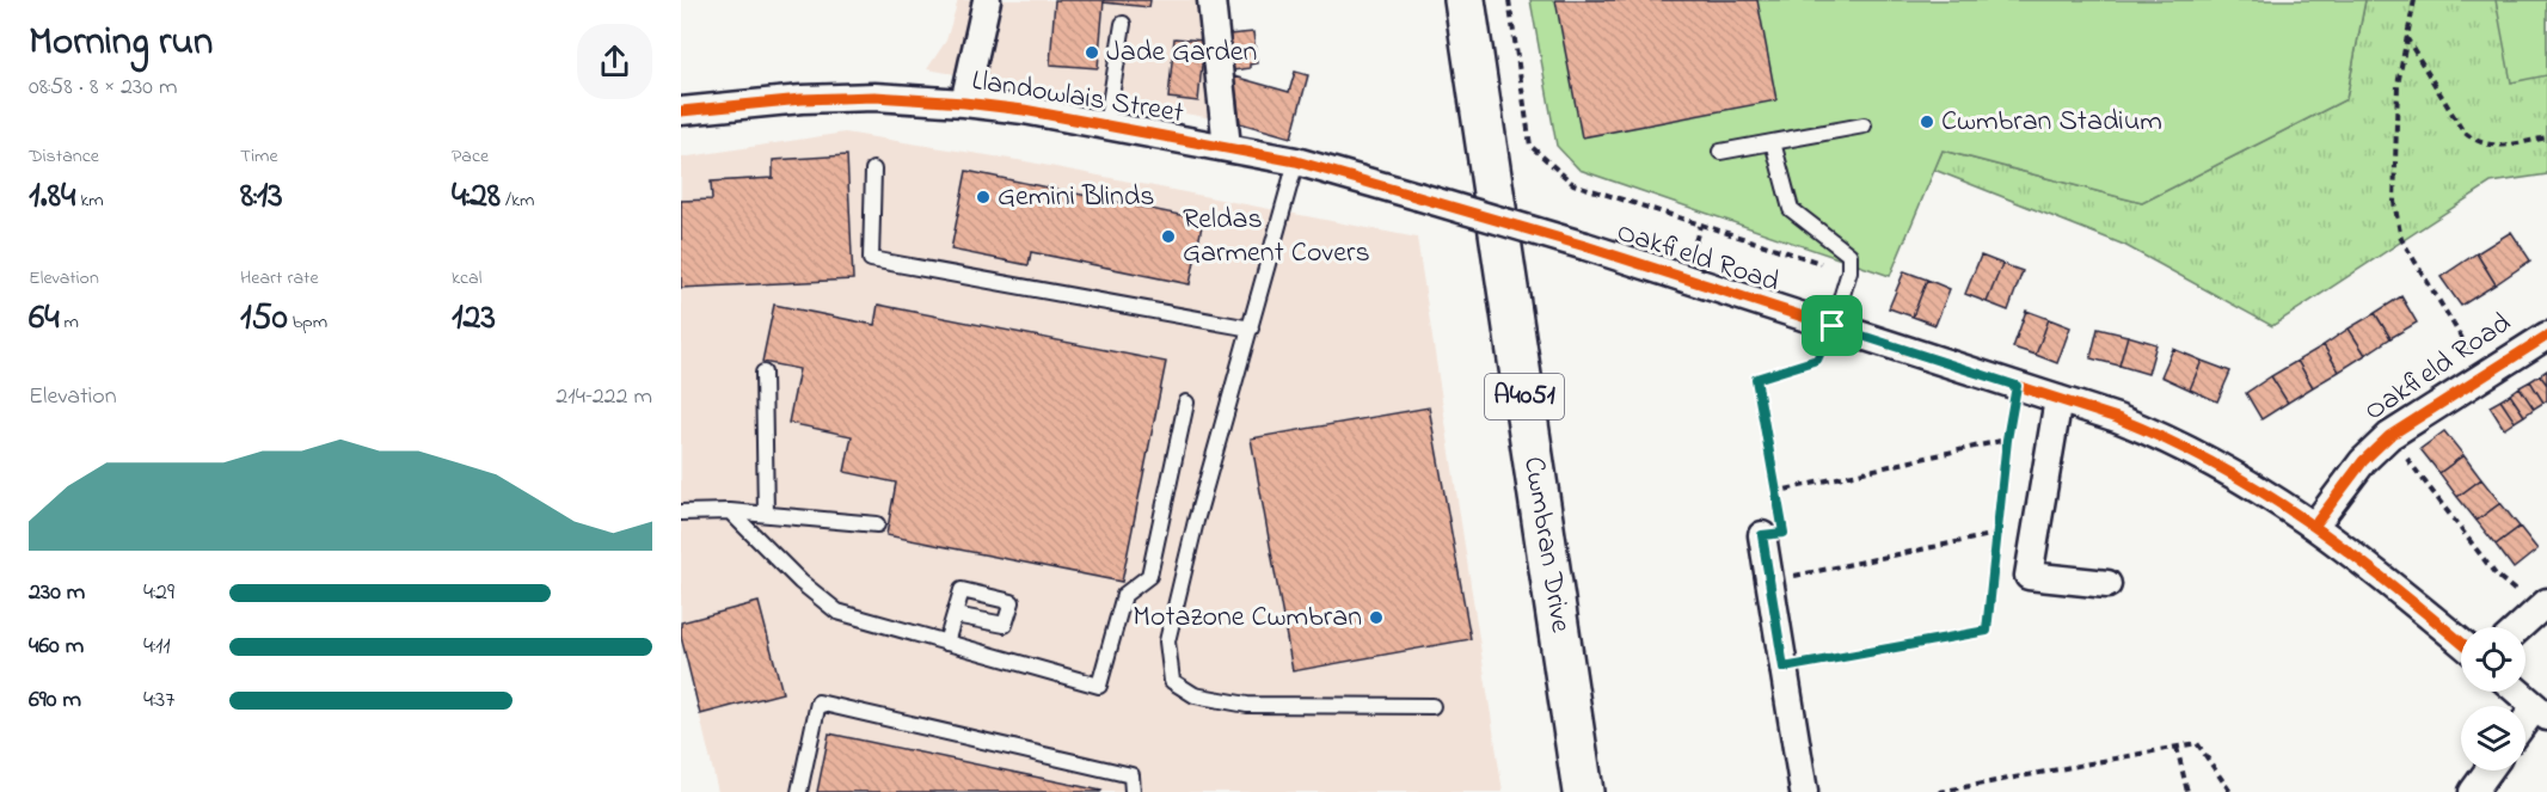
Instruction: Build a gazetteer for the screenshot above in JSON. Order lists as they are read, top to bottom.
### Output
{
  "streets": {
    "main road": ["A4051", "Cwmbran Drive"],
    "street": ["Llandowlais Street", "Oakfield Road"]
  },
  "crossings": [
    ["Llandowlais Street", "Oakfield Road"]
  ],
  "places": [
    "Jade Garden",
    "Cwmbran Stadium",
    "Gemini Blinds",
    "Reldas Garment Covers",
    "Motazone Cwmbran"
  ],
  "page": {
    "heading": ["Morning run", "08:58 · 8 × 230 m"],
    "stats": [
      ["Distance", "1.84 km"],
      ["Time", "8:13"],
      ["Pace", "4:28 /km"],
      ["Elevation", "64 m"],
      ["Heart rate", "150 bpm"],
      ["kcal", "123"]
    ],
    "chart": ["Elevation", "214–222 m"],
    "list": [
      {
        "name": "230 m",
        "note": "4:29"
      },
      {
        "name": "460 m",
        "note": "4:11"
      },
      {
        "name": "690 m",
        "note": "4:37"
      }
    ]
  }
}
